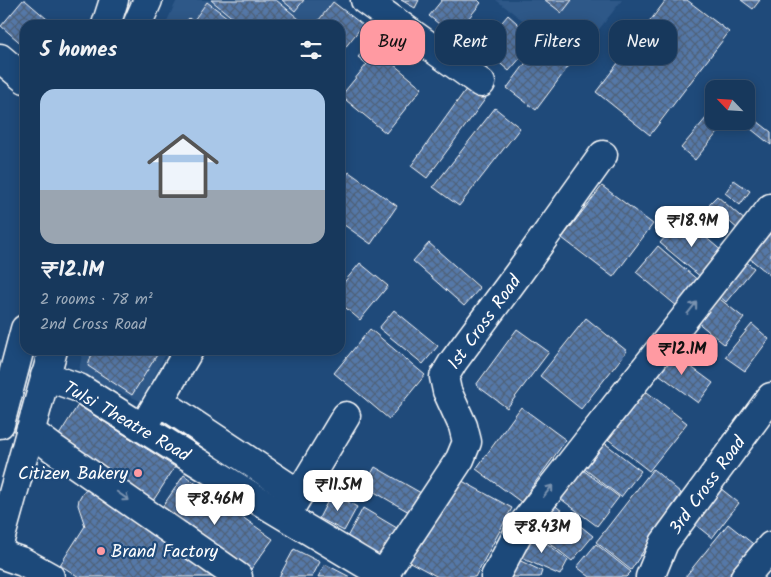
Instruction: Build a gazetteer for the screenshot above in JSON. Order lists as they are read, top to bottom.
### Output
{
  "streets": {
    "street": ["1st Cross Road", "Tulsi Theatre Road", "3rd Cross Road"]
  },
  "crossings": [
    ["1st Cross Road", "Tulsi Theatre Road"]
  ],
  "places": ["Citizen Bakery", "Brand Factory"],
  "north": "top left",
  "page": {
    "chip": [
      "Buy",
      "Rent",
      "Filters",
      "New"
    ],
    "heading": "5 homes",
    "list": [
      {
        "name": "₹12.1M",
        "note": "2 rooms · 78 m² · 2nd Cross Road"
      }
    ],
    "price": [
      "₹18.9M",
      "₹12.1M",
      "₹11.5M",
      "₹8.46M",
      "₹8.43M"
    ]
  }
}
